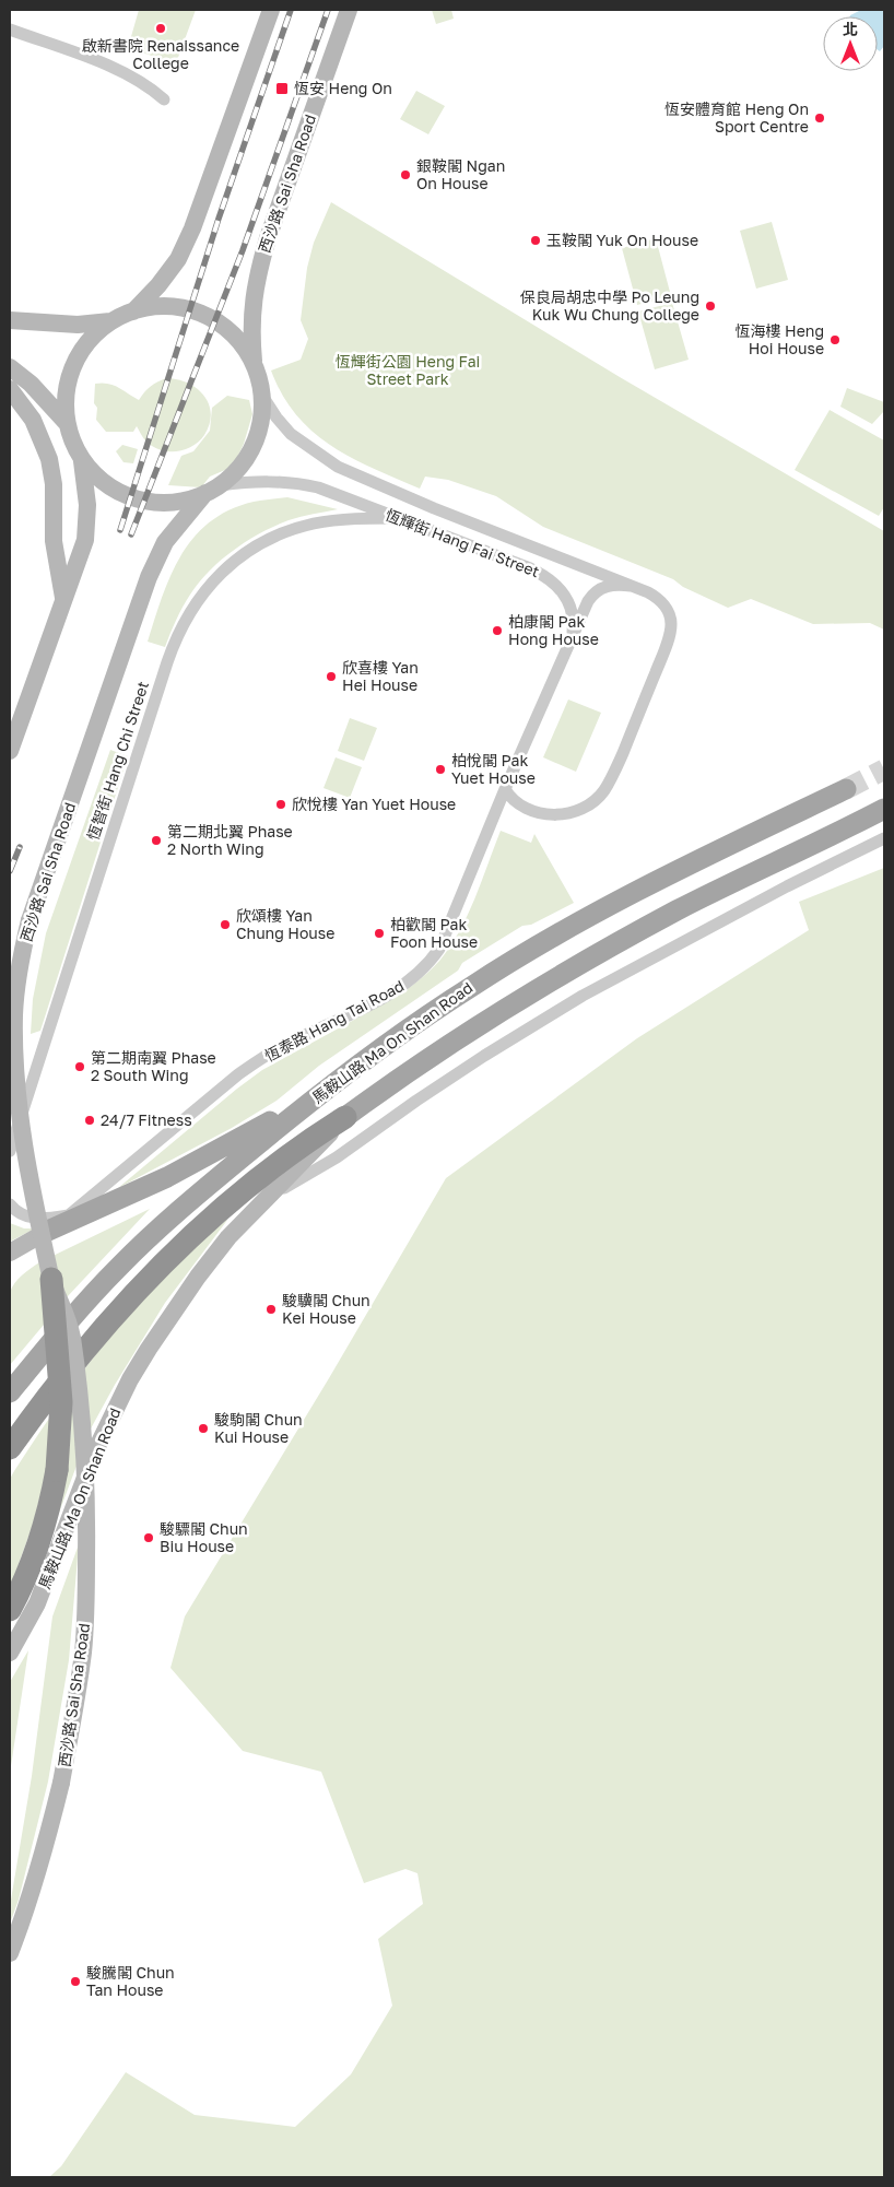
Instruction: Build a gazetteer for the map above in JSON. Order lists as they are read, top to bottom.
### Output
{
  "streets": {
    "highway": ["馬鞍山路 Ma On Shan Road"],
    "main road": ["西沙路 Sai Sha Road", "恆泰路 Hang Tai Road"],
    "street": ["恆輝街 Hang Fai Street", "恆智街 Hang Chi Street"]
  },
  "crossings": [
    ["西沙路 Sai Sha Road", "恆輝街 Hang Fai Street"],
    ["恆輝街 Hang Fai Street", "恆智街 Hang Chi Street"],
    ["恆輝街 Hang Fai Street", "恆泰路 Hang Tai Road"]
  ],
  "parks": ["恆輝街公園 Heng Fai Street Park"],
  "places": {
    "other": [
      "啟新書院 Renaissance College",
      "恆安體育館 Heng On Sport Centre",
      "銀鞍閣 Ngan On House",
      "玉鞍閣 Yuk On House",
      "保良局胡忠中學 Po Leung Kuk Wu Chung College",
      "恆海樓 Heng Hoi House",
      "柏康閣 Pak Hong House",
      "欣喜樓 Yan Hei House",
      "柏悅閣 Pak Yuet House",
      "欣悅樓 Yan Yuet House",
      "第二期北翼 Phase 2 North Wing",
      "欣頌樓 Yan Chung House",
      "柏歡閣 Pak Foon House",
      "第二期南翼 Phase 2 South Wing",
      "24/7 Fitness",
      "駿驥閣 Chun Kei House",
      "駿駒閣 Chun Kui House",
      "駿驃閣 Chun Biu House",
      "駿騰閣 Chun Tan House"
    ],
    "transit": ["恆安 Heng On"]
  },
  "north": "top"
}
